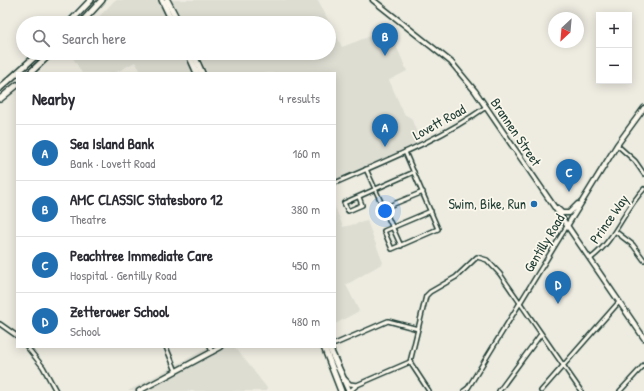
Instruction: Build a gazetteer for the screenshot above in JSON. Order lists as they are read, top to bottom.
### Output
{
  "streets": {
    "street": [
      "Lovett Road",
      "Brannen Street",
      "Prince Way",
      "Gentilly Road"
    ]
  },
  "crossings": [
    ["Lovett Road", "Brannen Street"],
    ["Brannen Street", "Prince Way"],
    ["Brannen Street", "Gentilly Road"]
  ],
  "places": ["Swim, Bike, Run"],
  "north": "bottom left",
  "page": {
    "map_buttons": ["+", "−"],
    "search": "Search here",
    "pins": [
      "B",
      "A",
      "C",
      "D"
    ],
    "heading": ["Nearby", "4 results"],
    "list": [
      {
        "mark": "A",
        "name": "Sea Island Bank",
        "note": "Bank · Lovett Road",
        "value": "160 m"
      },
      {
        "mark": "B",
        "name": "AMC CLASSIC Statesboro 12",
        "note": "Theatre",
        "value": "380 m"
      },
      {
        "mark": "C",
        "name": "Peachtree Immediate Care",
        "note": "Hospital · Gentilly Road",
        "value": "450 m"
      },
      {
        "mark": "D",
        "name": "Zetterower School",
        "note": "School",
        "value": "480 m"
      }
    ]
  }
}
